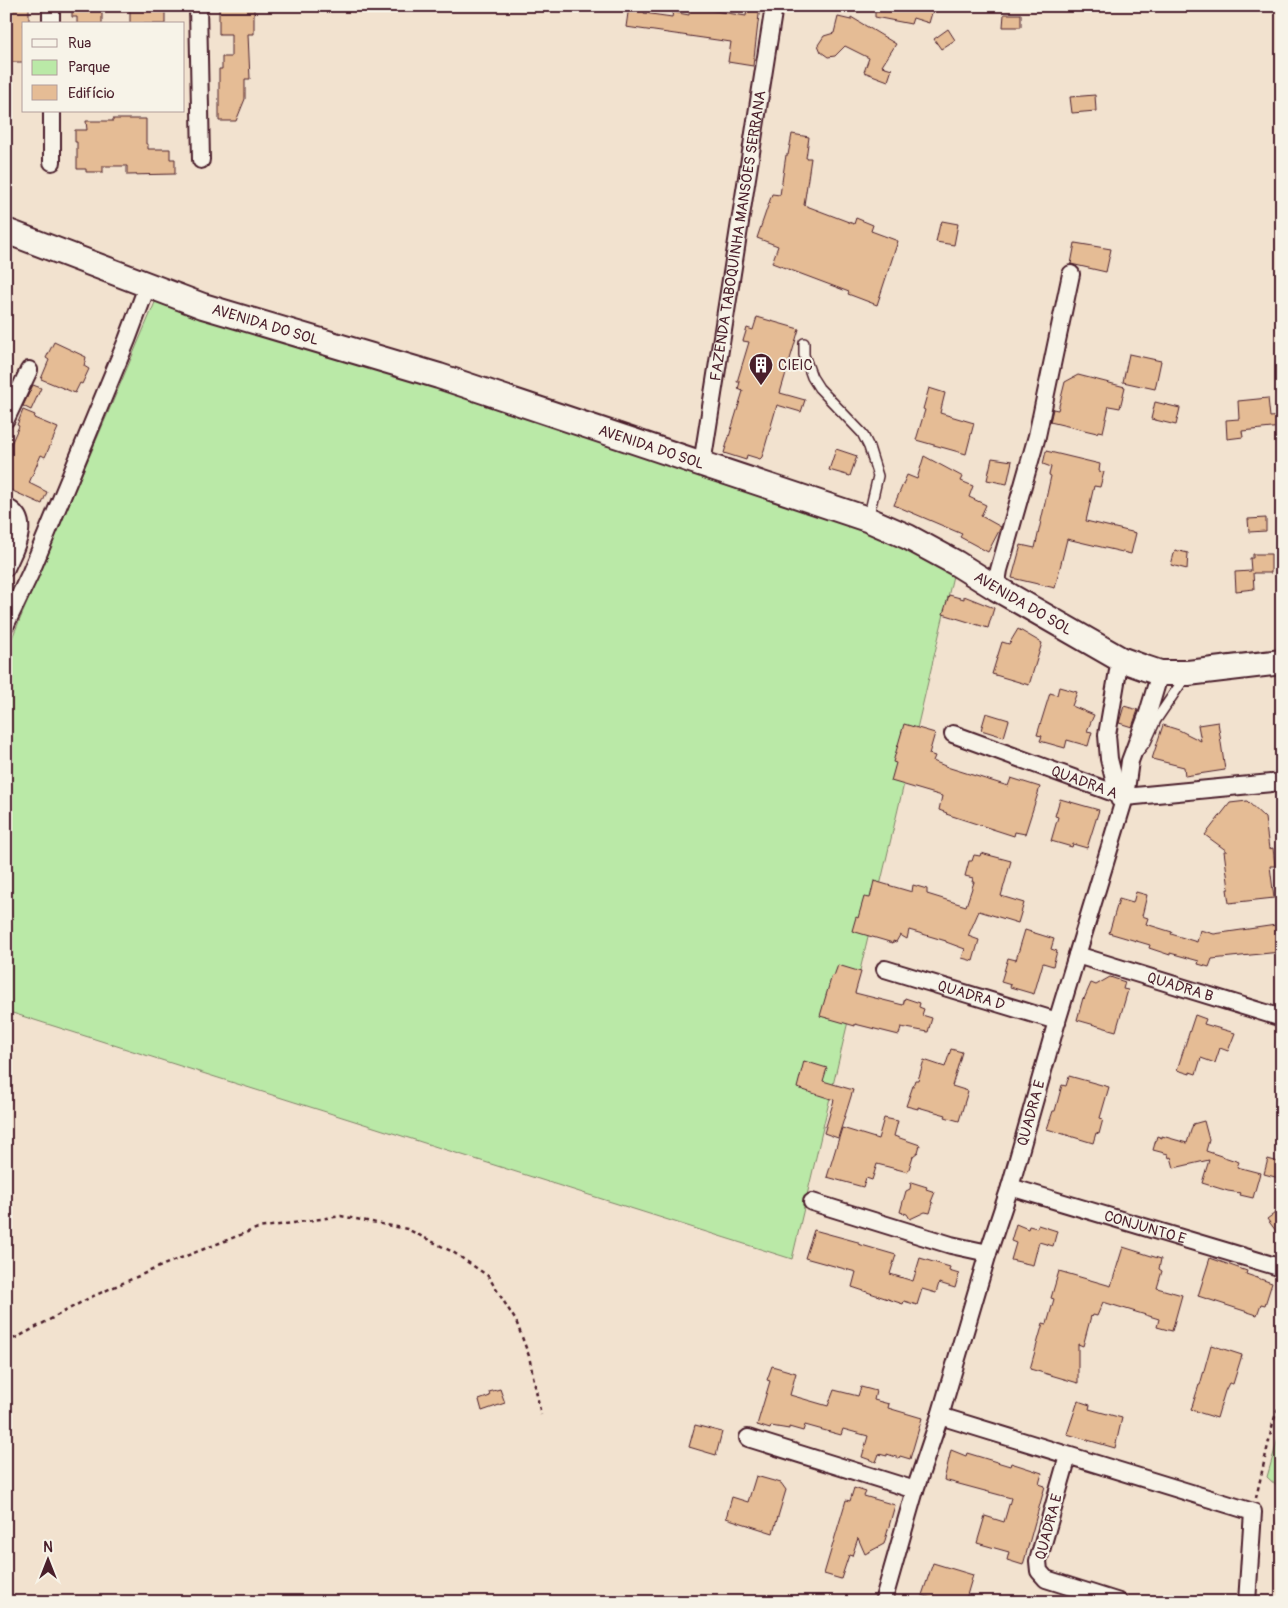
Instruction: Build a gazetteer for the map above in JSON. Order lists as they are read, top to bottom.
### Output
{
  "streets": {
    "street": [
      "FAZENDA TABOQUINHA MANSÕES SERRANA",
      "AVENIDA DO SOL",
      "QUADRA A",
      "QUADRA B",
      "QUADRA D",
      "QUADRA E",
      "CONJUNTO E"
    ]
  },
  "crossings": [
    ["FAZENDA TABOQUINHA MANSÕES SERRANA", "AVENIDA DO SOL"],
    ["AVENIDA DO SOL", "QUADRA E"],
    ["QUADRA A", "QUADRA E"],
    ["QUADRA B", "QUADRA E"],
    ["QUADRA D", "QUADRA E"],
    ["QUADRA E", "CONJUNTO E"]
  ],
  "places": {
    "building": ["CIEIC"]
  },
  "legend": ["Rua", "Parque", "Edifício"],
  "north": "top"
}
